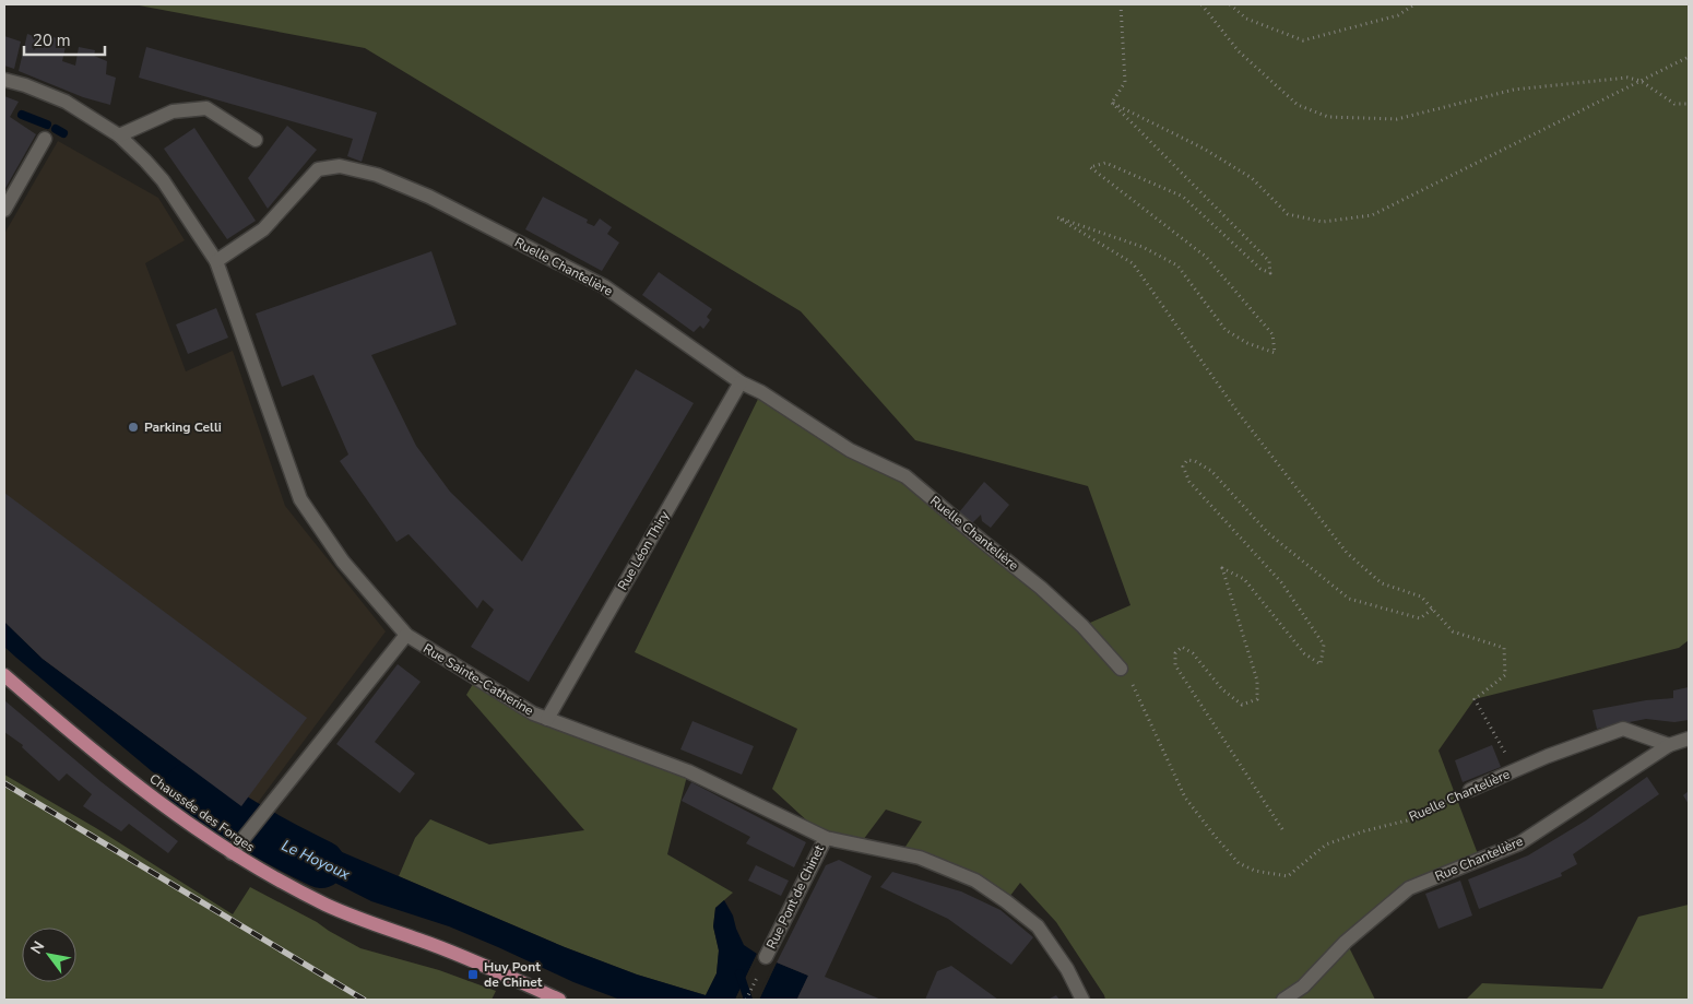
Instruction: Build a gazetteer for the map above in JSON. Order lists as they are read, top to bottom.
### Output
{
  "streets": {
    "main road": ["Chaussée des Forges"],
    "street": [
      "Ruelle Chantelière",
      "Rue Léon Thiry",
      "Rue Sainte-Catherine",
      "Rue Chantelière",
      "Rue Pont de Chinet"
    ]
  },
  "crossings": [
    ["Ruelle Chantelière", "Rue Léon Thiry"],
    ["Ruelle Chantelière", "Rue Sainte-Catherine"],
    ["Ruelle Chantelière", "Rue Chantelière"],
    ["Rue Léon Thiry", "Rue Sainte-Catherine"],
    ["Rue Sainte-Catherine", "Rue Pont de Chinet"]
  ],
  "water": ["Le Hoyoux"],
  "places": {
    "other": ["Parking Celli"],
    "transit": ["Huy Pont de Chinet"]
  },
  "scale_bar": "20 m",
  "north": "top left"
}
